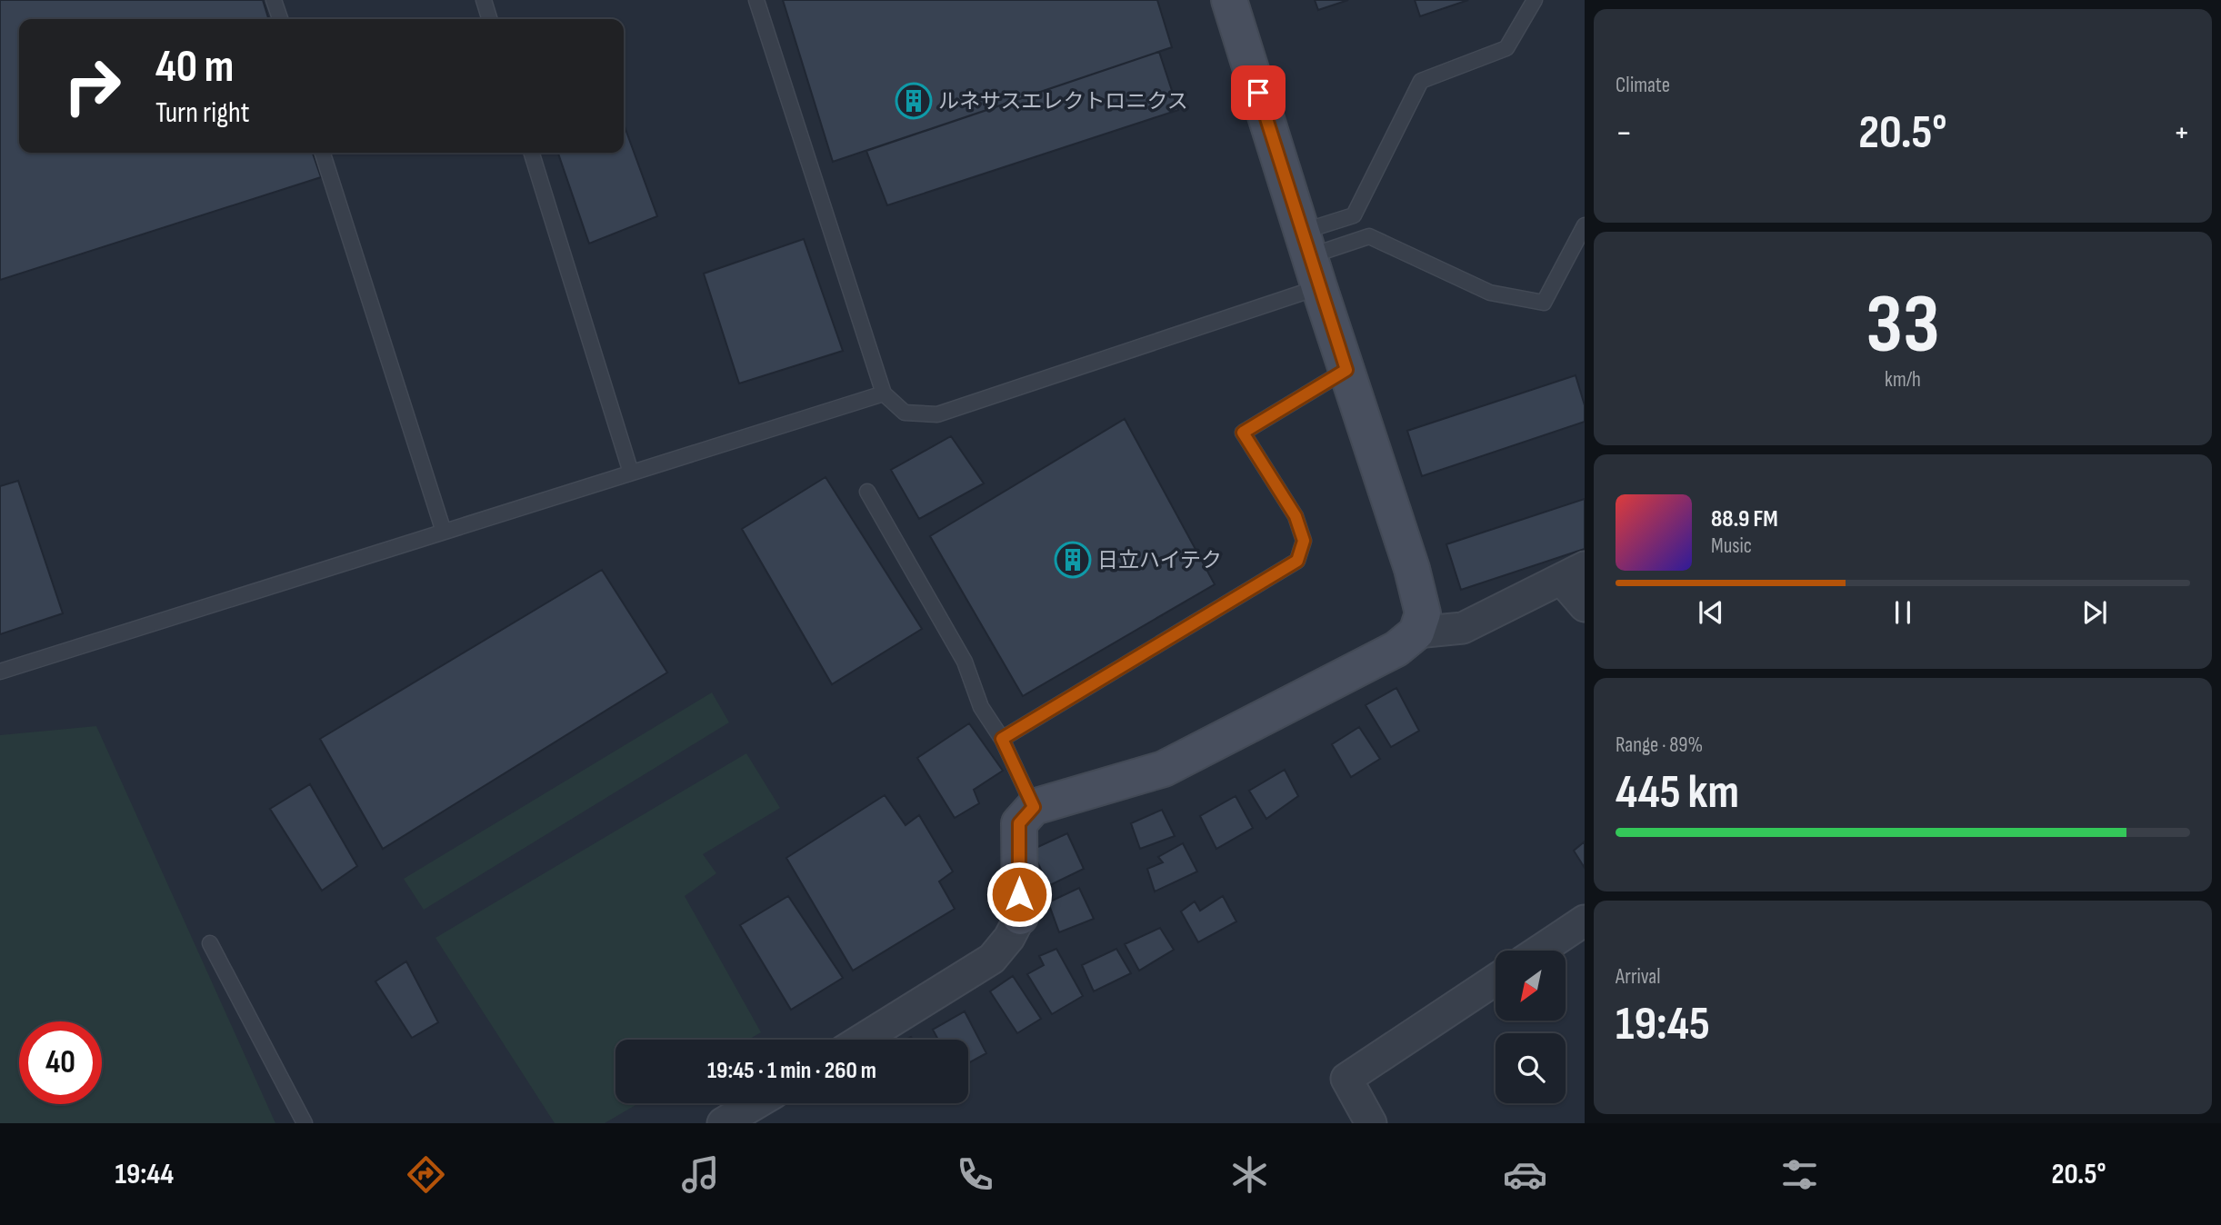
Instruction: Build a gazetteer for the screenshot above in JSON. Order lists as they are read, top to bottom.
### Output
{
  "places": {
    "building": ["ルネサスエレクトロニクス", "日立ハイテク"]
  },
  "north": "bottom left",
  "page": {
    "tile": [
      "Climate",
      ["33", "km/h"],
      ["Range · 89%", "445 km"],
      ["Arrival", "19:45"]
    ],
    "turn": ["40 m", "Turn right"],
    "heat": ["−", "20.5°", "+"],
    "song": ["88.9 FM", "Music"],
    "limit": "40",
    "trip": "19:45 · 1 min · 260 m",
    "tabs": ["19:44", "20.5°"]
  }
}
